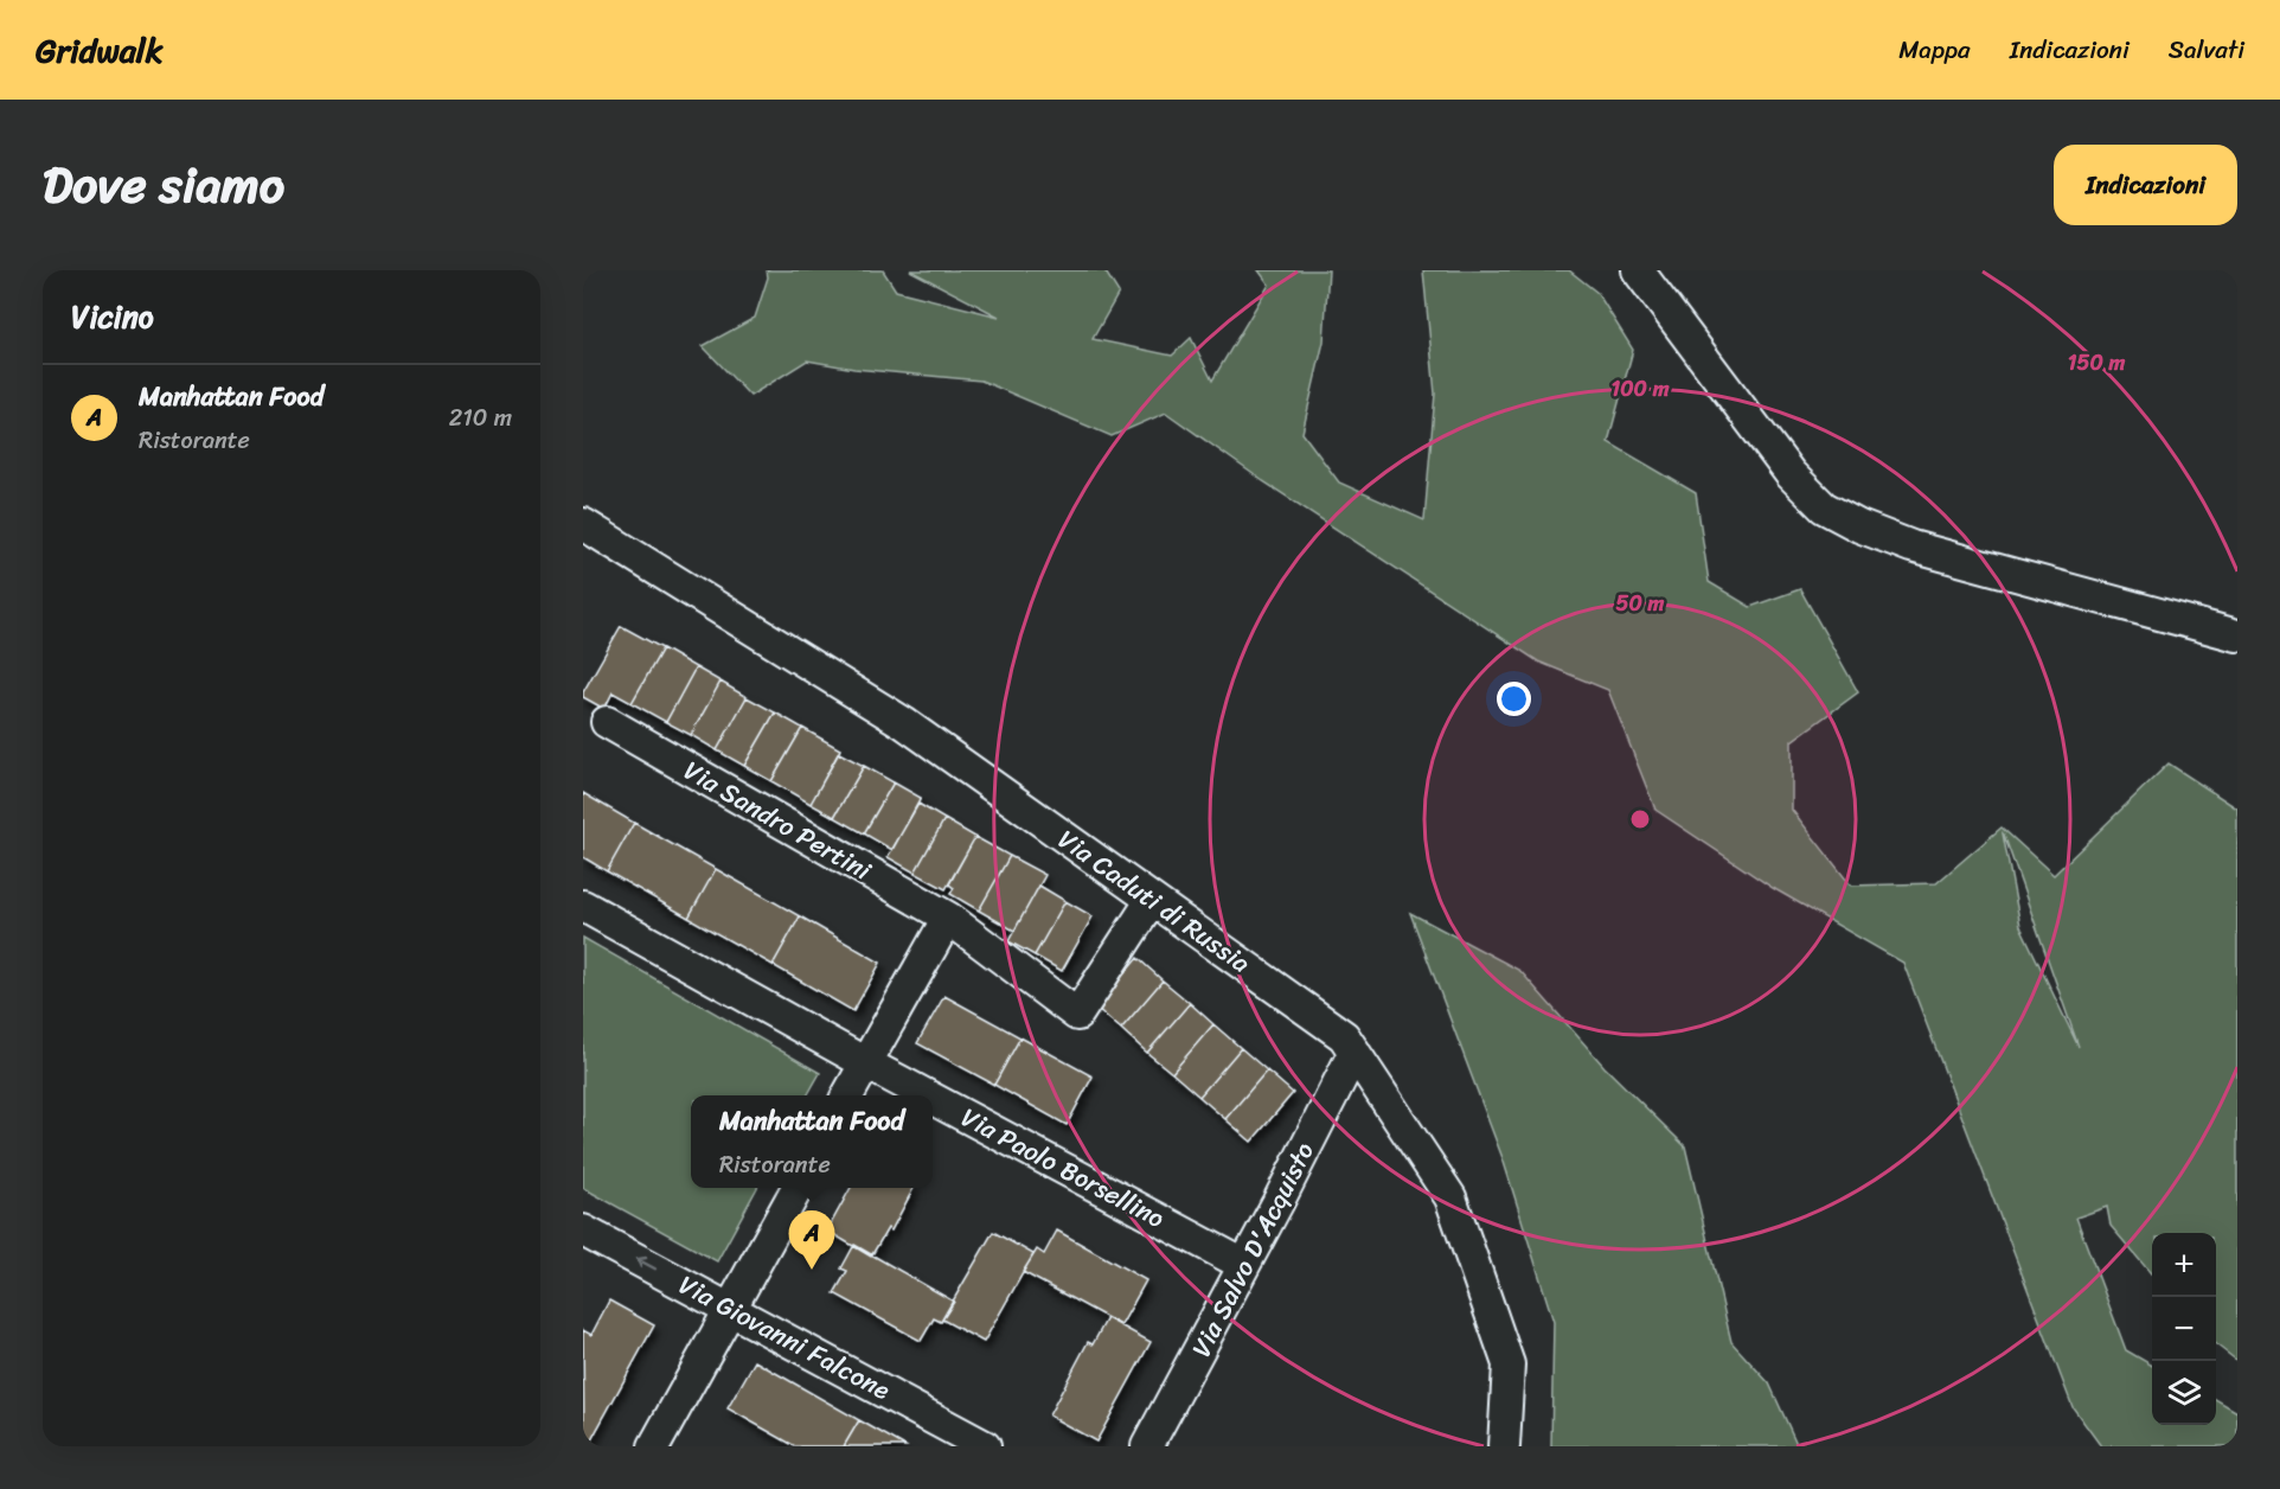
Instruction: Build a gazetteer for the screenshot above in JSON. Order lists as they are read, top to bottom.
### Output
{
  "streets": {
    "street": [
      "Via Sandro Pertini",
      "Via Caduti di Russia",
      "Via Paolo Borsellino",
      "Via Salvo D'Acquisto",
      "Via Giovanni Falcone"
    ]
  },
  "crossings": [
    ["Via Sandro Pertini", "Via Caduti di Russia"],
    ["Via Caduti di Russia", "Via Salvo D'Acquisto"],
    ["Via Paolo Borsellino", "Via Salvo D'Acquisto"]
  ],
  "one_way": ["Via Giovanni Falcone"],
  "page": {
    "header": "Gridwalk",
    "nav": ["Mappa", "Indicazioni", "Salvati"],
    "title": "Dove siamo",
    "buttons": "Indicazioni",
    "heading": "Vicino",
    "list": [
      {
        "mark": "A",
        "name": "Manhattan Food",
        "note": "Ristorante",
        "value": "210 m"
      }
    ],
    "popup": ["Manhattan Food", "Ristorante"],
    "pins": "A",
    "map_buttons": ["+", "−"]
  },
  "rings": ["150 m", "100 m", "50 m"]
}
